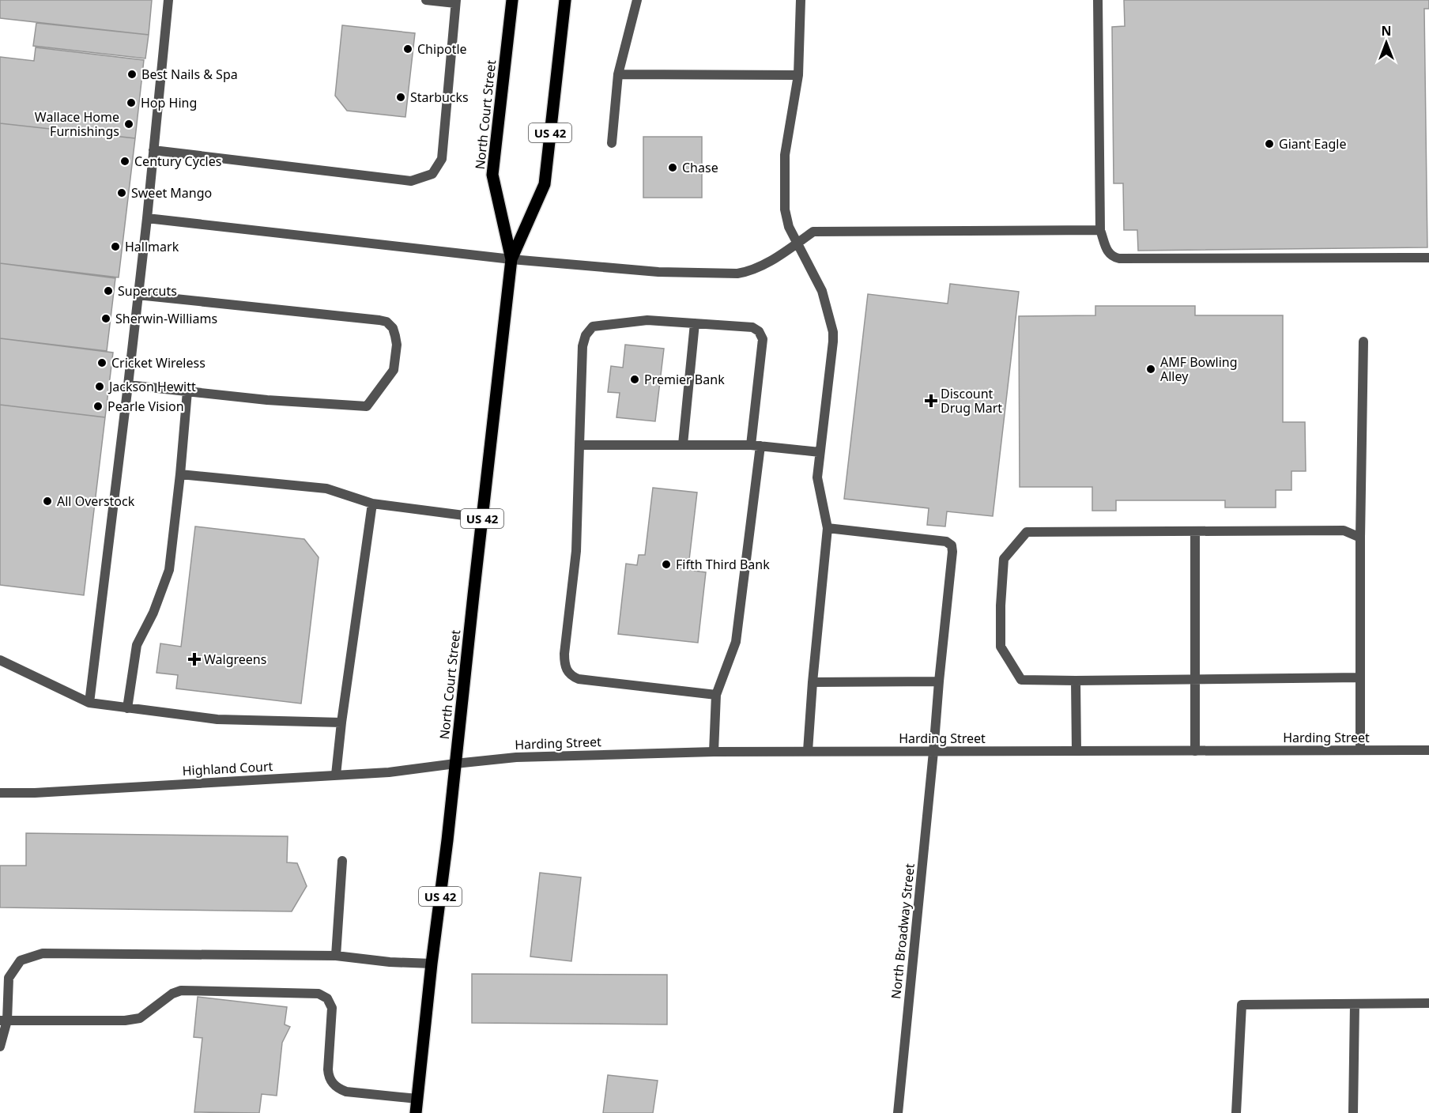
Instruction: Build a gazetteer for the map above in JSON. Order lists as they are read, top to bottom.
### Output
{
  "streets": {
    "main road": ["North Court Street", "US 42"],
    "street": ["Harding Street", "Highland Court", "North Broadway Street"]
  },
  "crossings": [
    ["North Court Street", "Harding Street"],
    ["North Court Street", "Highland Court"],
    ["Harding Street", "Highland Court"],
    ["Harding Street", "North Broadway Street"]
  ],
  "places": {
    "other": [
      "Chipotle",
      "Best Nails & Spa",
      "Starbucks",
      "Hop Hing",
      "Wallace Home Furnishings",
      "Giant Eagle",
      "Century Cycles",
      "Chase",
      "Sweet Mango",
      "Hallmark",
      "Supercuts",
      "Sherwin-Williams",
      "Cricket Wireless",
      "AMF Bowling Alley",
      "Premier Bank",
      "Jackson Hewitt",
      "Pearle Vision",
      "All Overstock",
      "Fifth Third Bank"
    ],
    "health": ["Discount Drug Mart", "Walgreens"]
  },
  "north": "top"
}
